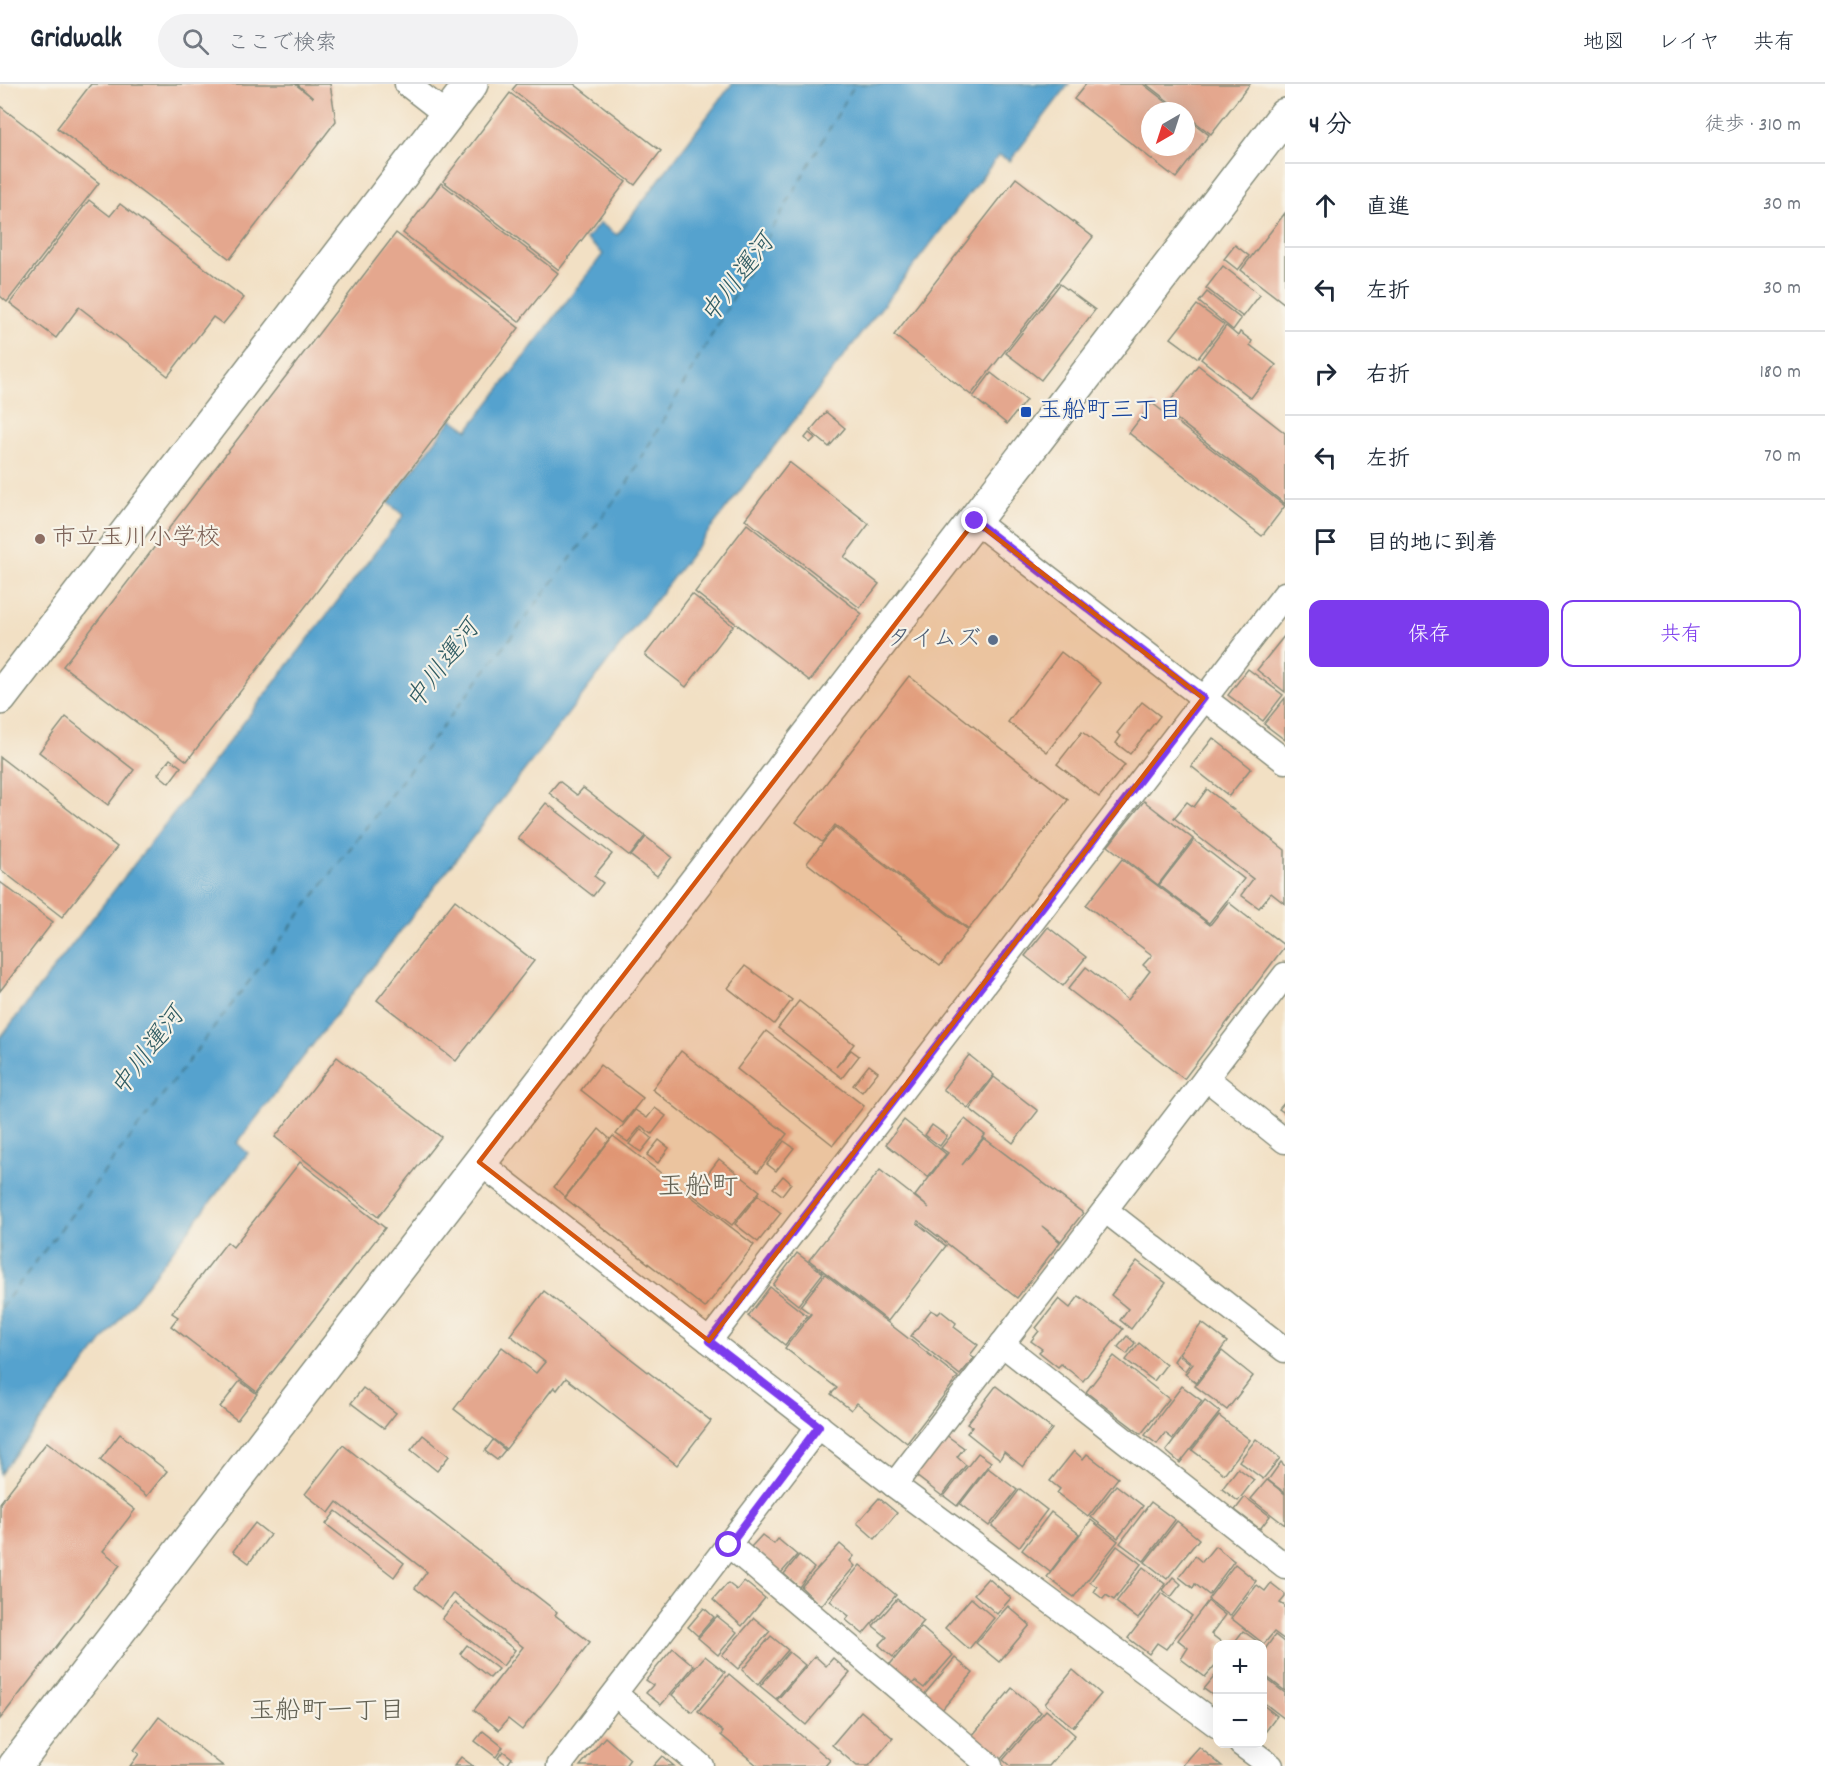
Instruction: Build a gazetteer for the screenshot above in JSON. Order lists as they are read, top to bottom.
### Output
{
  "districts": ["玉船町", "玉船町一丁目"],
  "water": ["中川運河"],
  "places": {
    "transit": ["玉船町三丁目"],
    "other": ["市立玉川小学校", "タイムズ"]
  },
  "north": "bottom left",
  "page": {
    "header": "Gridwalk",
    "search": "ここで検索",
    "nav": ["地図", "レイヤ", "共有"],
    "heading": ["4 分", "徒歩 · 310 m"],
    "list": [
      ["直進", "30 m"],
      ["左折", "30 m"],
      ["右折", "180 m"],
      ["左折", "70 m"],
      "目的地に到着"
    ],
    "buttons": ["保存", "共有"],
    "map_buttons": ["+", "−"]
  }
}
